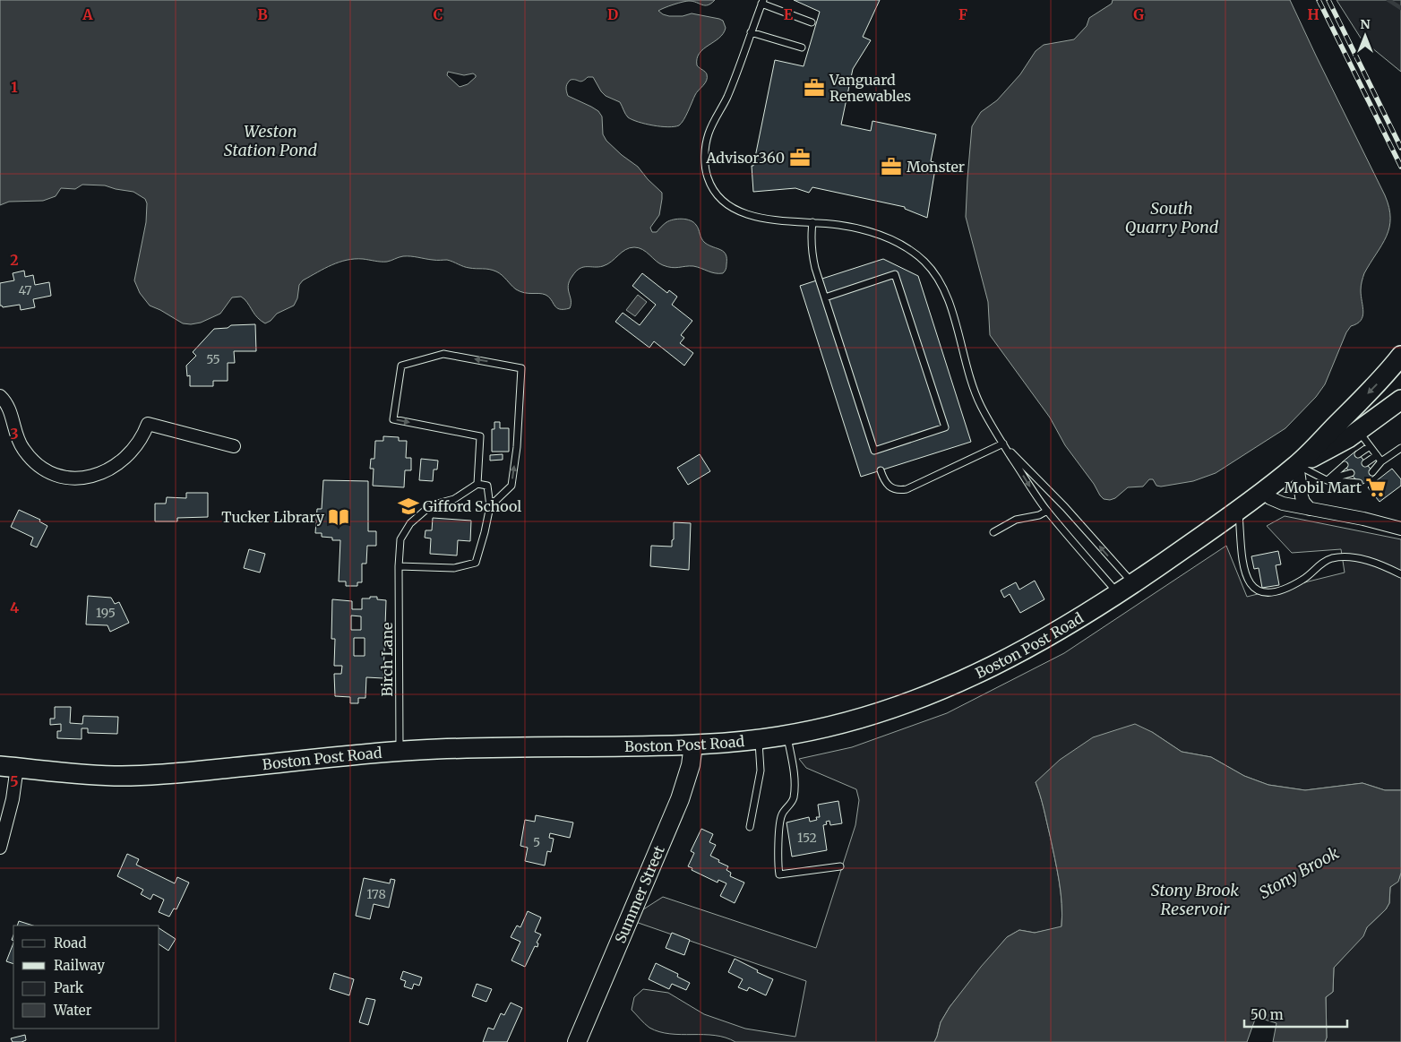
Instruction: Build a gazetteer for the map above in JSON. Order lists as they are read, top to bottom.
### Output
{
  "streets": {
    "main road": ["Boston Post Road"],
    "street": ["Summer Street"],
    "lane": ["Birch Lane"]
  },
  "crossings": [
    ["Boston Post Road", "Birch Lane"],
    ["Boston Post Road", "Summer Street"]
  ],
  "water": [
    "Weston Station Pond",
    "South Quarry Pond",
    "Stony Brook",
    "Stony Brook Reservoir"
  ],
  "places": {
    "office": ["Vanguard Renewables", "Advisor360", "Monster"],
    "supermarket": ["Mobil Mart"],
    "school or university": ["Gifford School"],
    "library": ["Tucker Library"]
  },
  "house_numbers": [
    "47",
    "55",
    "195",
    "152",
    "5",
    "178"
  ],
  "legend": [
    "Road",
    "Railway",
    "Park",
    "Water"
  ],
  "scale_bar": "50 m",
  "north": "top",
  "grid": {
    "columns": [
      "A",
      "B",
      "C",
      "D",
      "E",
      "F",
      "G",
      "H"
    ],
    "rows": [
      "1",
      "2",
      "3",
      "4",
      "5"
    ]
  }
}
